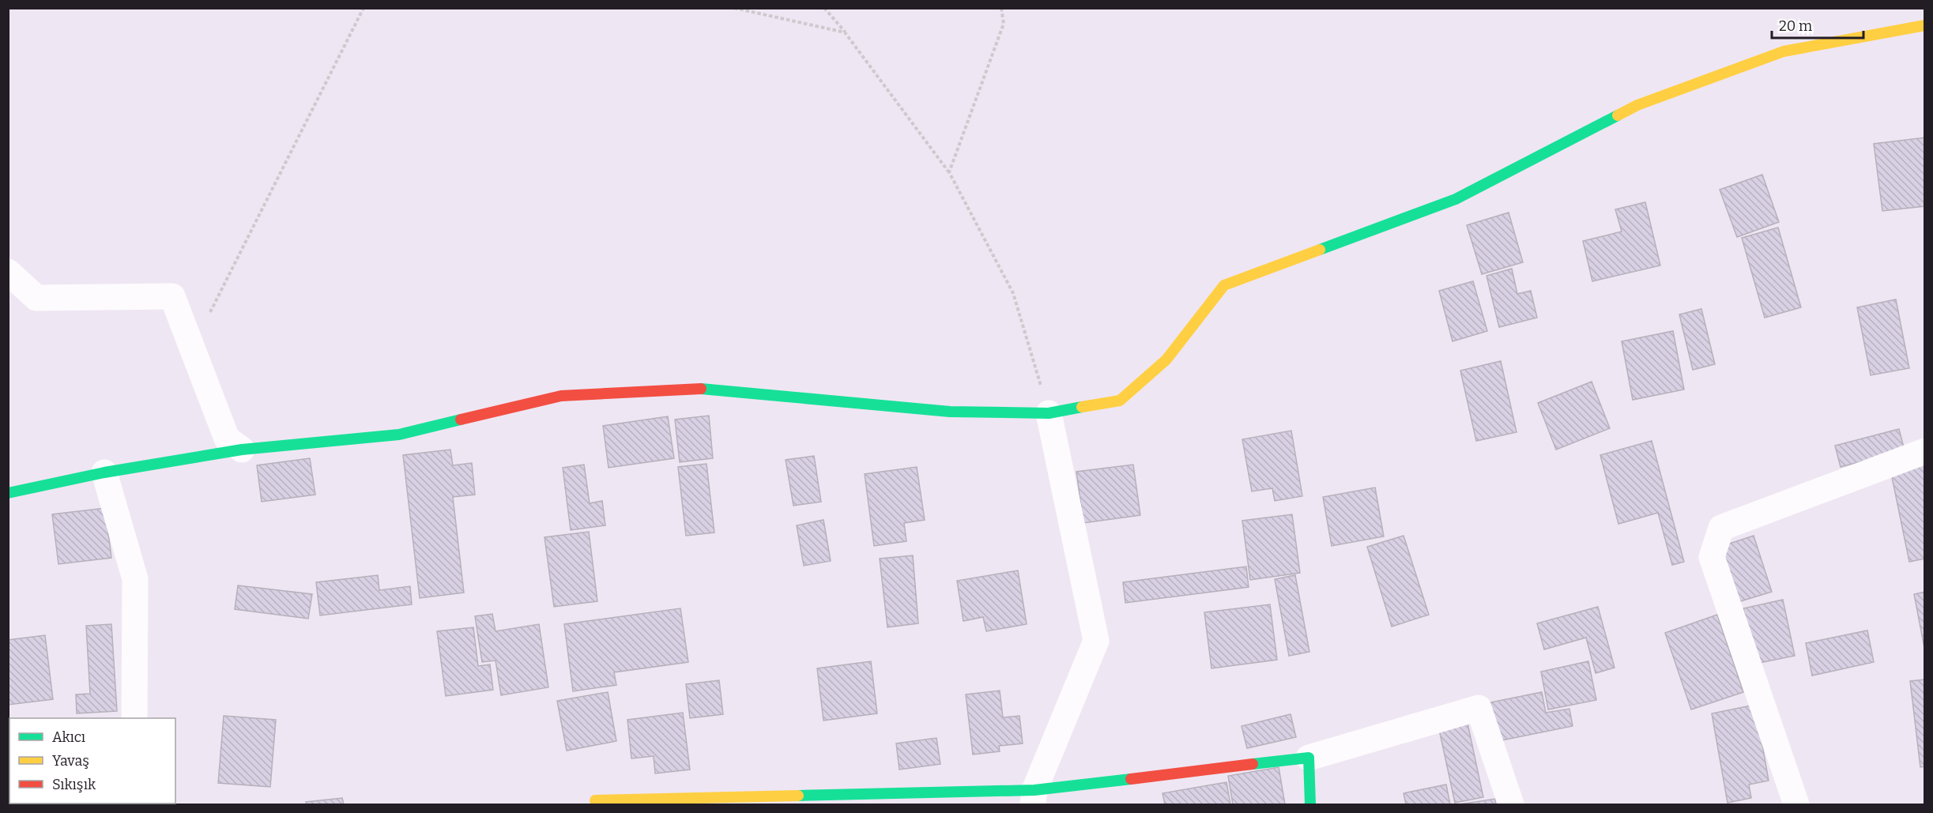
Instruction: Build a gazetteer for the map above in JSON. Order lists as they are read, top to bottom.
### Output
{
  "legend": ["Akıcı", "Yavaş", "Sıkışık"],
  "scale_bar": "20 m"
}
